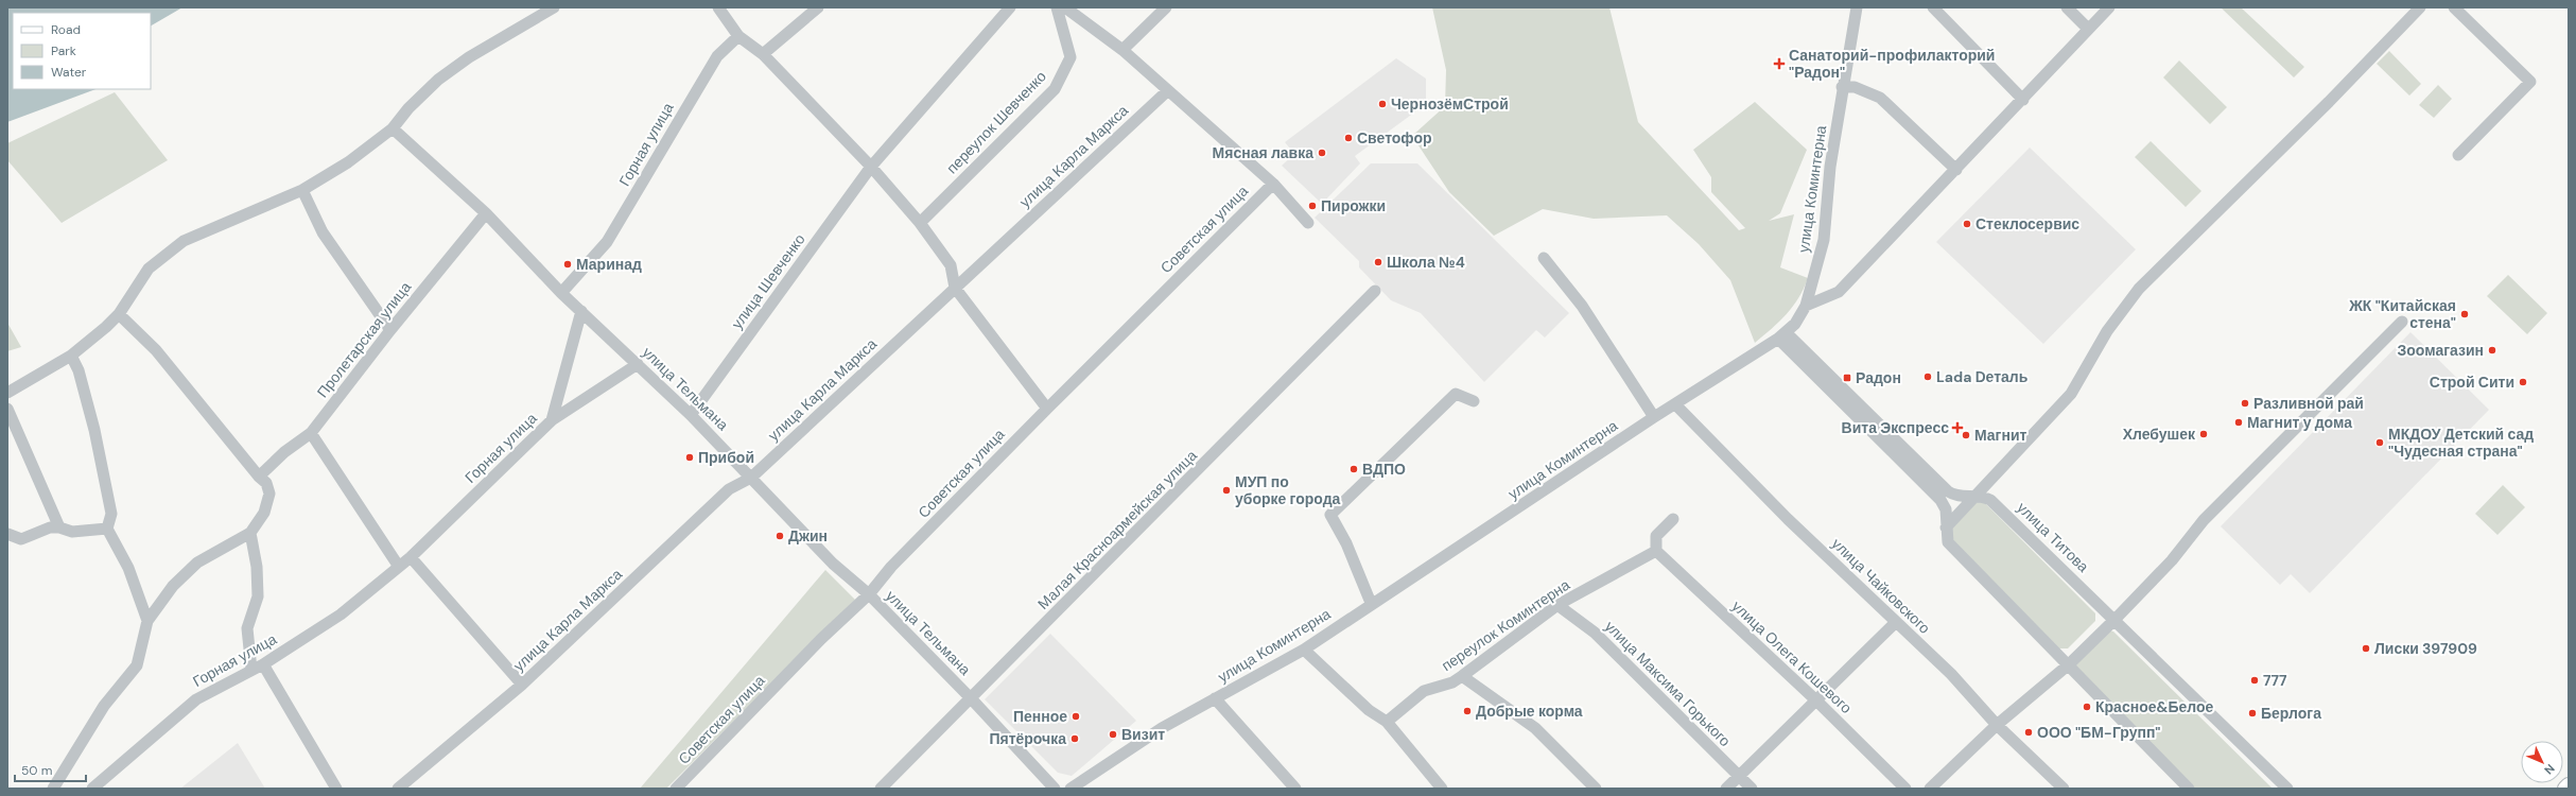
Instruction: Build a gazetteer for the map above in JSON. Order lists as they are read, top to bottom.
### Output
{
  "streets": {
    "street": [
      "переулок Шевченко",
      "Горная улица",
      "улица Карла Маркса",
      "улица Коминтерна",
      "Советская улица",
      "улица Шевченко",
      "Пролетарская улица",
      "улица Тельмана",
      "Малая Красноармейская улица",
      "улица Титова",
      "улица Чайковского",
      "переулок Коминтерна",
      "улица Олега Кошевого",
      "улица Максима Горького"
    ]
  },
  "crossings": [
    ["Горная улица", "улица Тельмана"],
    ["улица Карла Маркса", "улица Тельмана"],
    ["улица Коминтерна", "улица Титова"],
    ["улица Коминтерна", "улица Чайковского"],
    ["Советская улица", "улица Тельмана"],
    ["улица Шевченко", "улица Тельмана"],
    ["Пролетарская улица", "улица Тельмана"],
    ["улица Тельмана", "Малая Красноармейская улица"],
    ["переулок Коминтерна", "улица Олега Кошевого"],
    ["переулок Коминтерна", "улица Максима Горького"]
  ],
  "places": {
    "health": ["Санаторий-профилакторий \"Радон\"", "Вита Экспресс"],
    "other": [
      "ЧернозёмСтрой",
      "Светофор",
      "Мясная лавка",
      "Пирожки",
      "Стеклосервис",
      "Школа №4",
      "Маринад",
      "ЖК \"Китайская стена\"",
      "Зоомагазин",
      "Lada Dеталь",
      "Строй Сити",
      "Разливной рай",
      "Магнит у дома",
      "Хлебушек",
      "Магнит",
      "МКДОУ Детский сад \"Чудесная страна\"",
      "Прибой",
      "ВДПО",
      "МУП по уборке города",
      "Джин",
      "Лиски 397909",
      "777",
      "Красное&Белое",
      "Добрые корма",
      "Берлога",
      "Пенное",
      "ООО \"БМ-Групп\"",
      "Визит",
      "Пятёрочка"
    ],
    "transit": ["Радон"]
  },
  "legend": ["Road", "Park", "Water"],
  "scale_bar": "50 m",
  "north": "bottom right"
}
